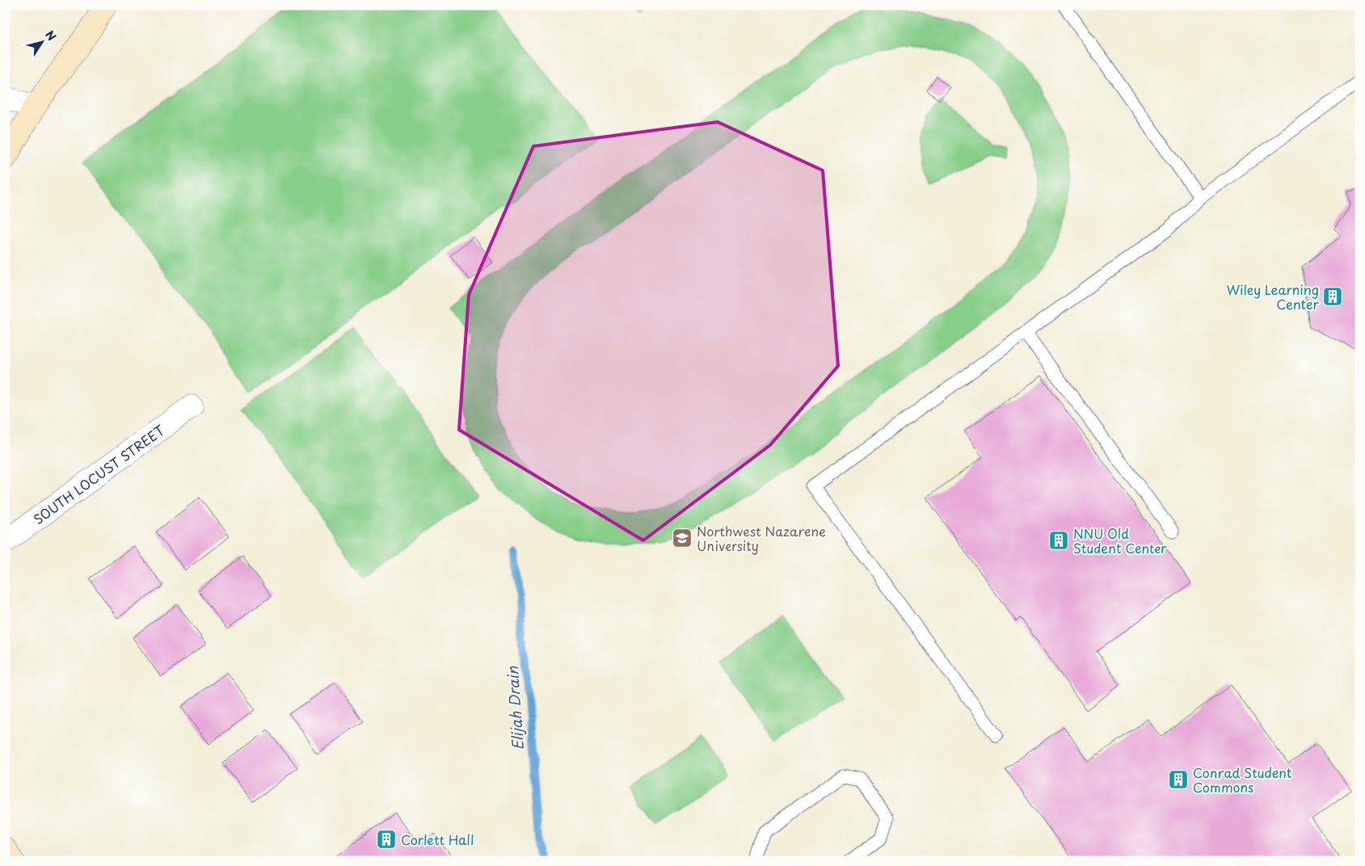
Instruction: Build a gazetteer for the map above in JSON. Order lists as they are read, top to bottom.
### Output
{
  "streets": {
    "street": ["SOUTH LOCUST STREET"]
  },
  "water": ["Elijah Drain"],
  "places": {
    "building": [
      "Wiley Learning Center",
      "NNU Old Student Center",
      "Conrad Student Commons",
      "Corlett Hall"
    ],
    "school or university": ["Northwest Nazarene University"]
  },
  "north": "top right"
}
